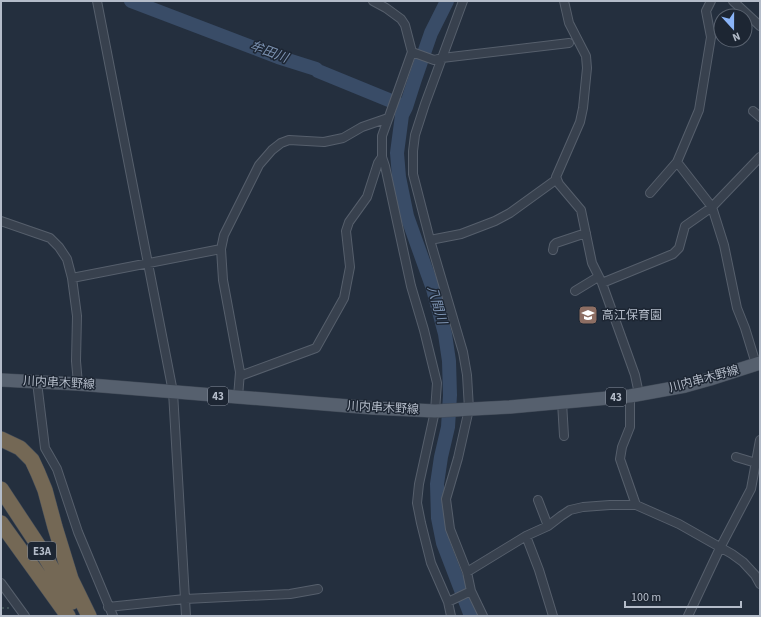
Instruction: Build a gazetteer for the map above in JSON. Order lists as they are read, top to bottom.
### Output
{
  "streets": {
    "highway": ["E3A"],
    "main road": ["川内串木野線", "43"]
  },
  "water": ["牟田川", "八間川"],
  "places": {
    "school or university": ["高江保育園"]
  },
  "scale_bar": "100 m",
  "north": "bottom"
}
